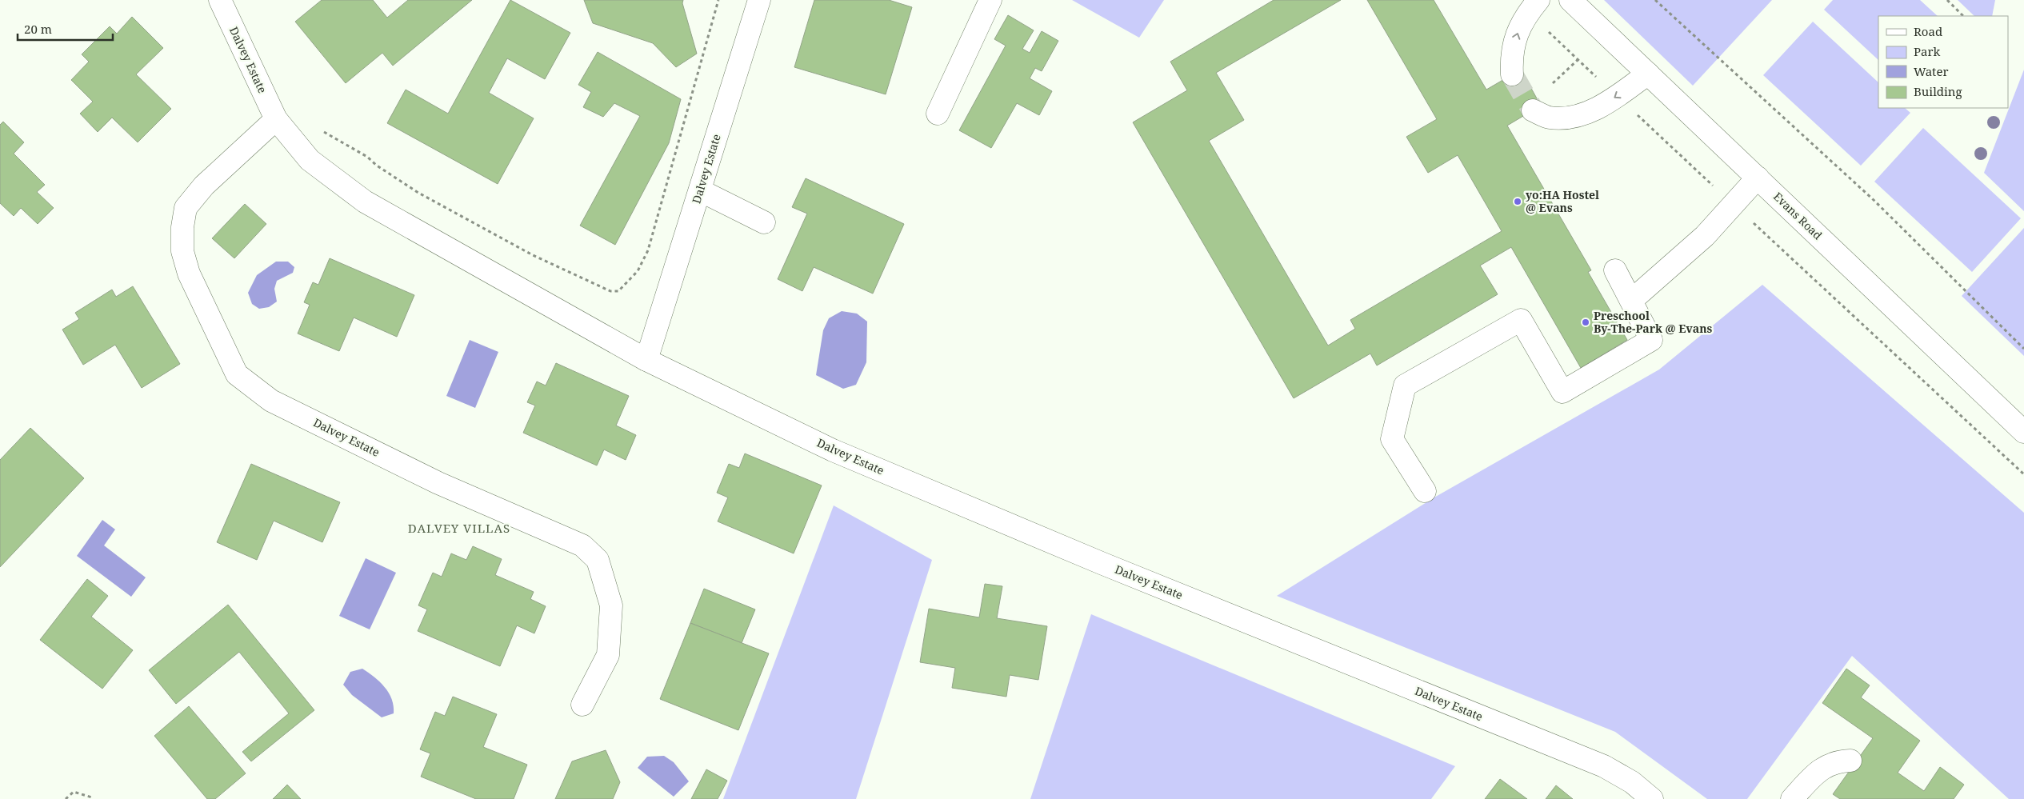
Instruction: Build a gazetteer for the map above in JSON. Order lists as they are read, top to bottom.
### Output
{
  "streets": {
    "street": ["Dalvey Estate", "Evans Road"]
  },
  "districts": ["DALVEY VILLAS"],
  "places": ["yo:HA Hostel @ Evans", "Preschool By-The-Park @ Evans"],
  "legend": [
    "Road",
    "Park",
    "Water",
    "Building"
  ],
  "scale_bar": "20 m"
}
